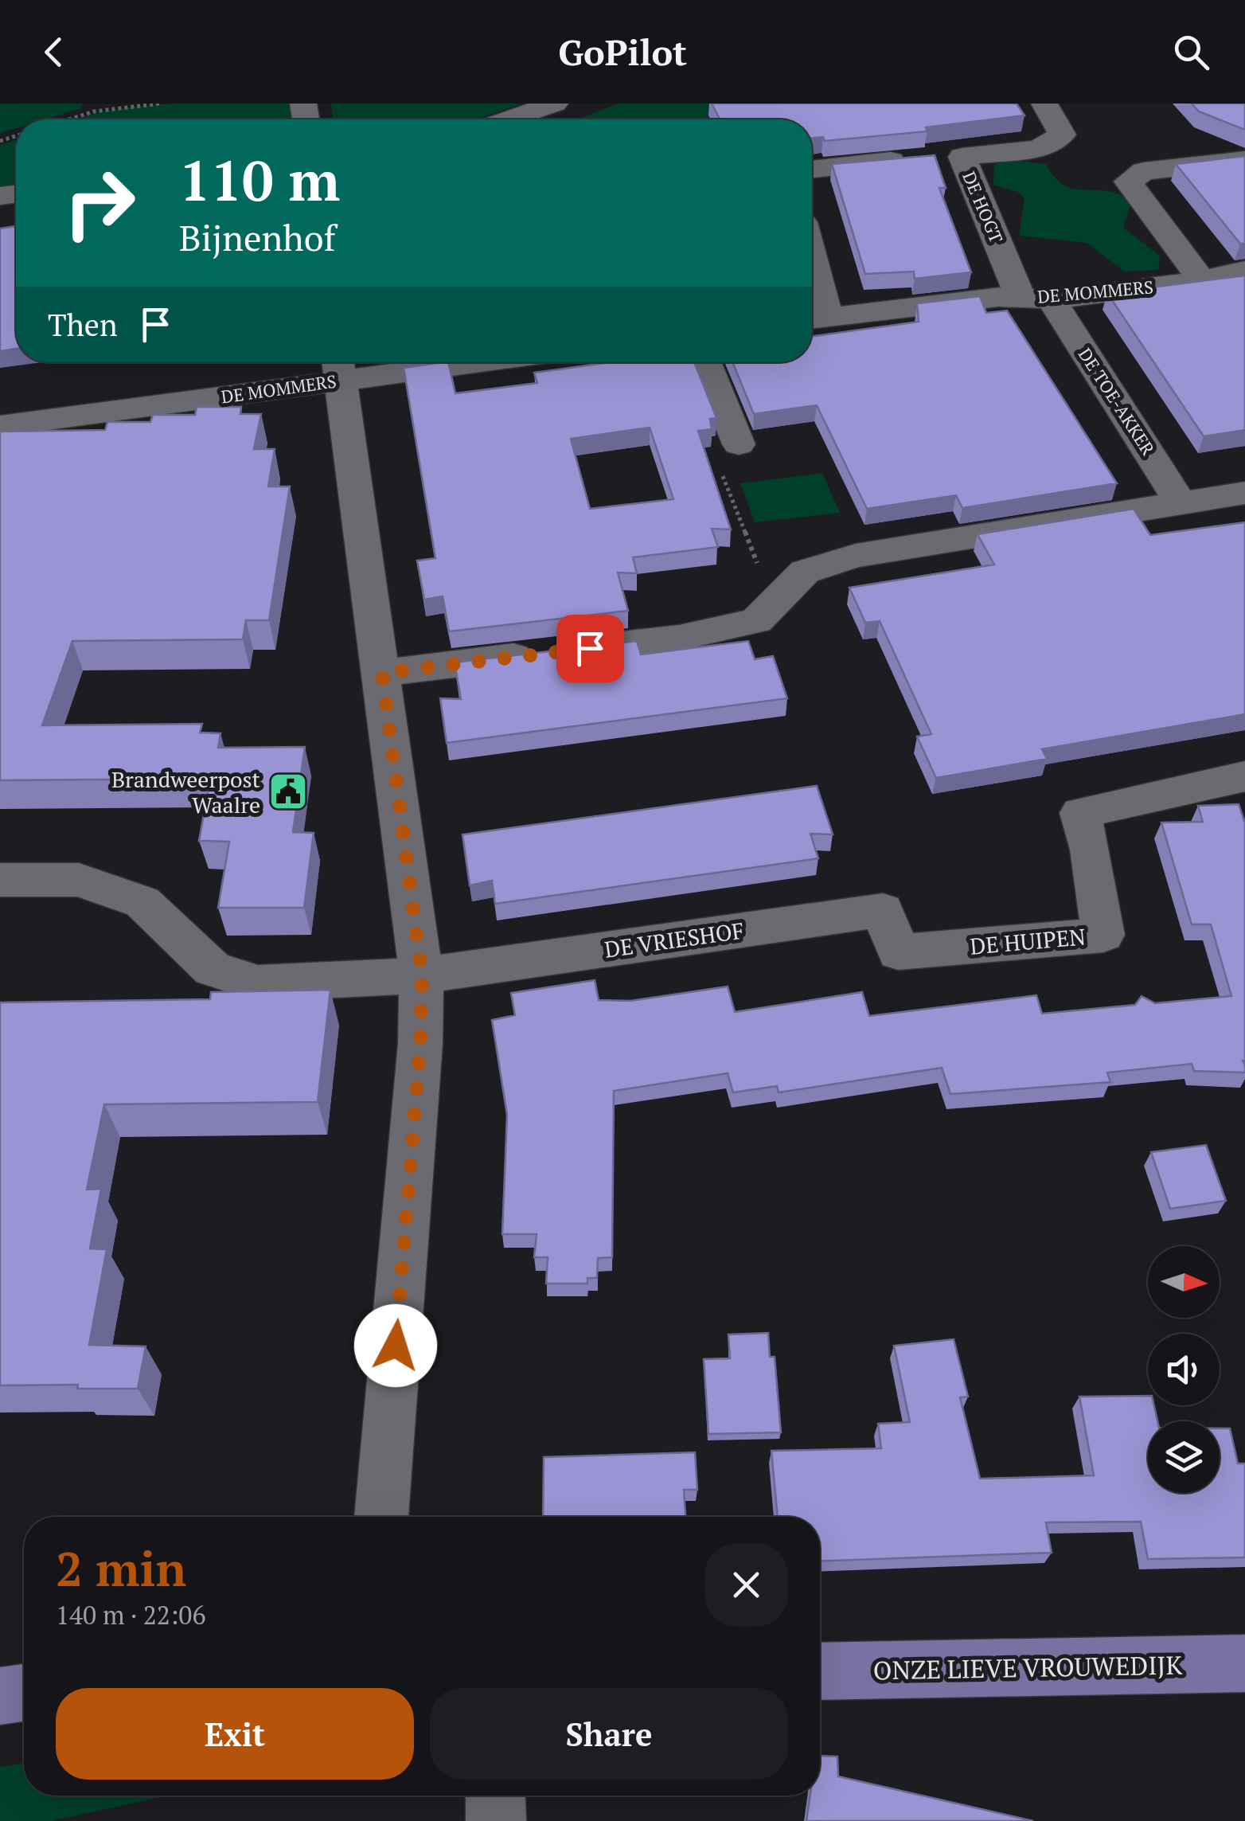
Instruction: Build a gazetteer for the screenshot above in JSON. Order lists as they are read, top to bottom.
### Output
{
  "streets": {
    "main road": ["ONZE LIEVE VROUWEDIJK"],
    "street": [
      "DE HOGT",
      "DE MOMMERS",
      "DE TOE-AKKER",
      "DE VRIESHOF",
      "DE HUIPEN"
    ]
  },
  "crossings": [
    ["DE HOGT", "DE MOMMERS"],
    ["DE HOGT", "DE TOE-AKKER"],
    ["DE MOMMERS", "DE TOE-AKKER"],
    ["DE VRIESHOF", "DE HUIPEN"]
  ],
  "places": {
    "public building": ["Brandweerpost Waalre"]
  },
  "north": "right",
  "page": {
    "header": "GoPilot",
    "turn": ["110 m", "Bijnenhof"],
    "then": "Then",
    "heading": ["2 min", "140 m · 22:06"],
    "buttons": ["Exit", "Share"]
  }
}
